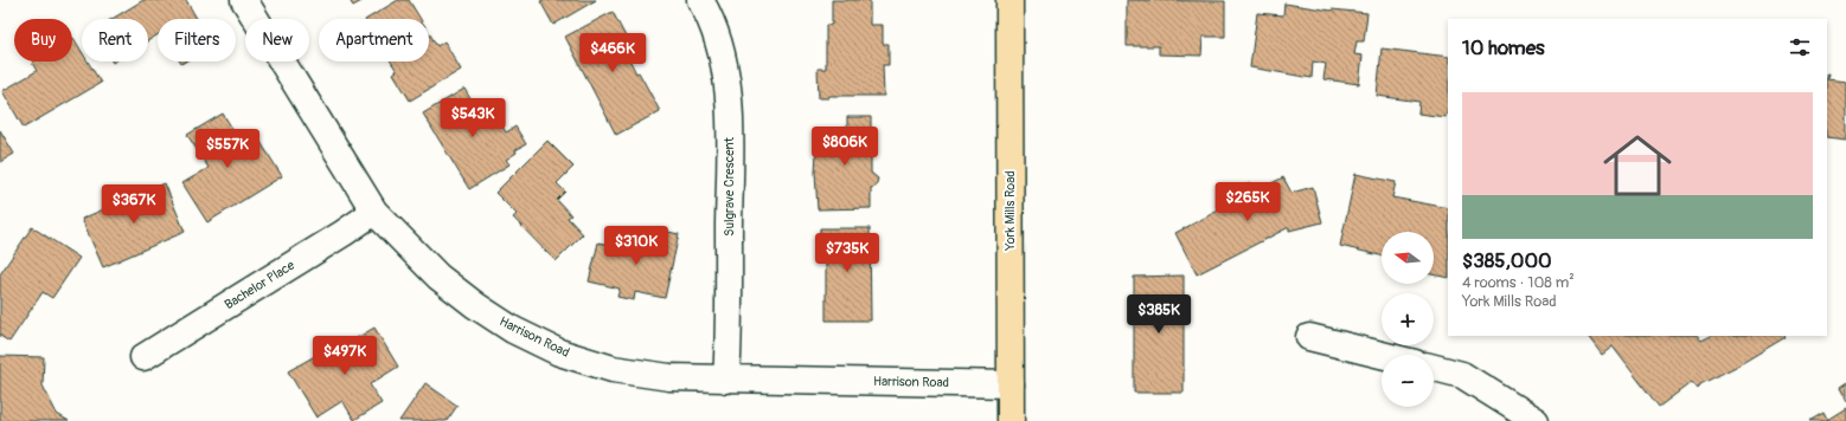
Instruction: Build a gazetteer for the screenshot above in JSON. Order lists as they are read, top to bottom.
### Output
{
  "streets": {
    "main road": ["York Mills Road"],
    "street": ["Sulgrave Crescent", "Bachelor Place", "Harrison Road"]
  },
  "crossings": [
    ["Sulgrave Crescent", "Harrison Road"],
    ["York Mills Road", "Harrison Road"],
    ["Bachelor Place", "Harrison Road"]
  ],
  "north": "left",
  "page": {
    "chip": [
      "Buy",
      "Rent",
      "Filters",
      "New",
      "Apartment"
    ],
    "heading": "10 homes",
    "price": [
      "$466K",
      "$543K",
      "$806K",
      "$557K",
      "$265K",
      "$367K",
      "$310K",
      "$735K",
      "$385K",
      "$497K"
    ],
    "list": [
      {
        "name": "$385,000",
        "note": "4 rooms · 108 m² · York Mills Road"
      }
    ],
    "map_buttons": ["+", "−"]
  }
}
